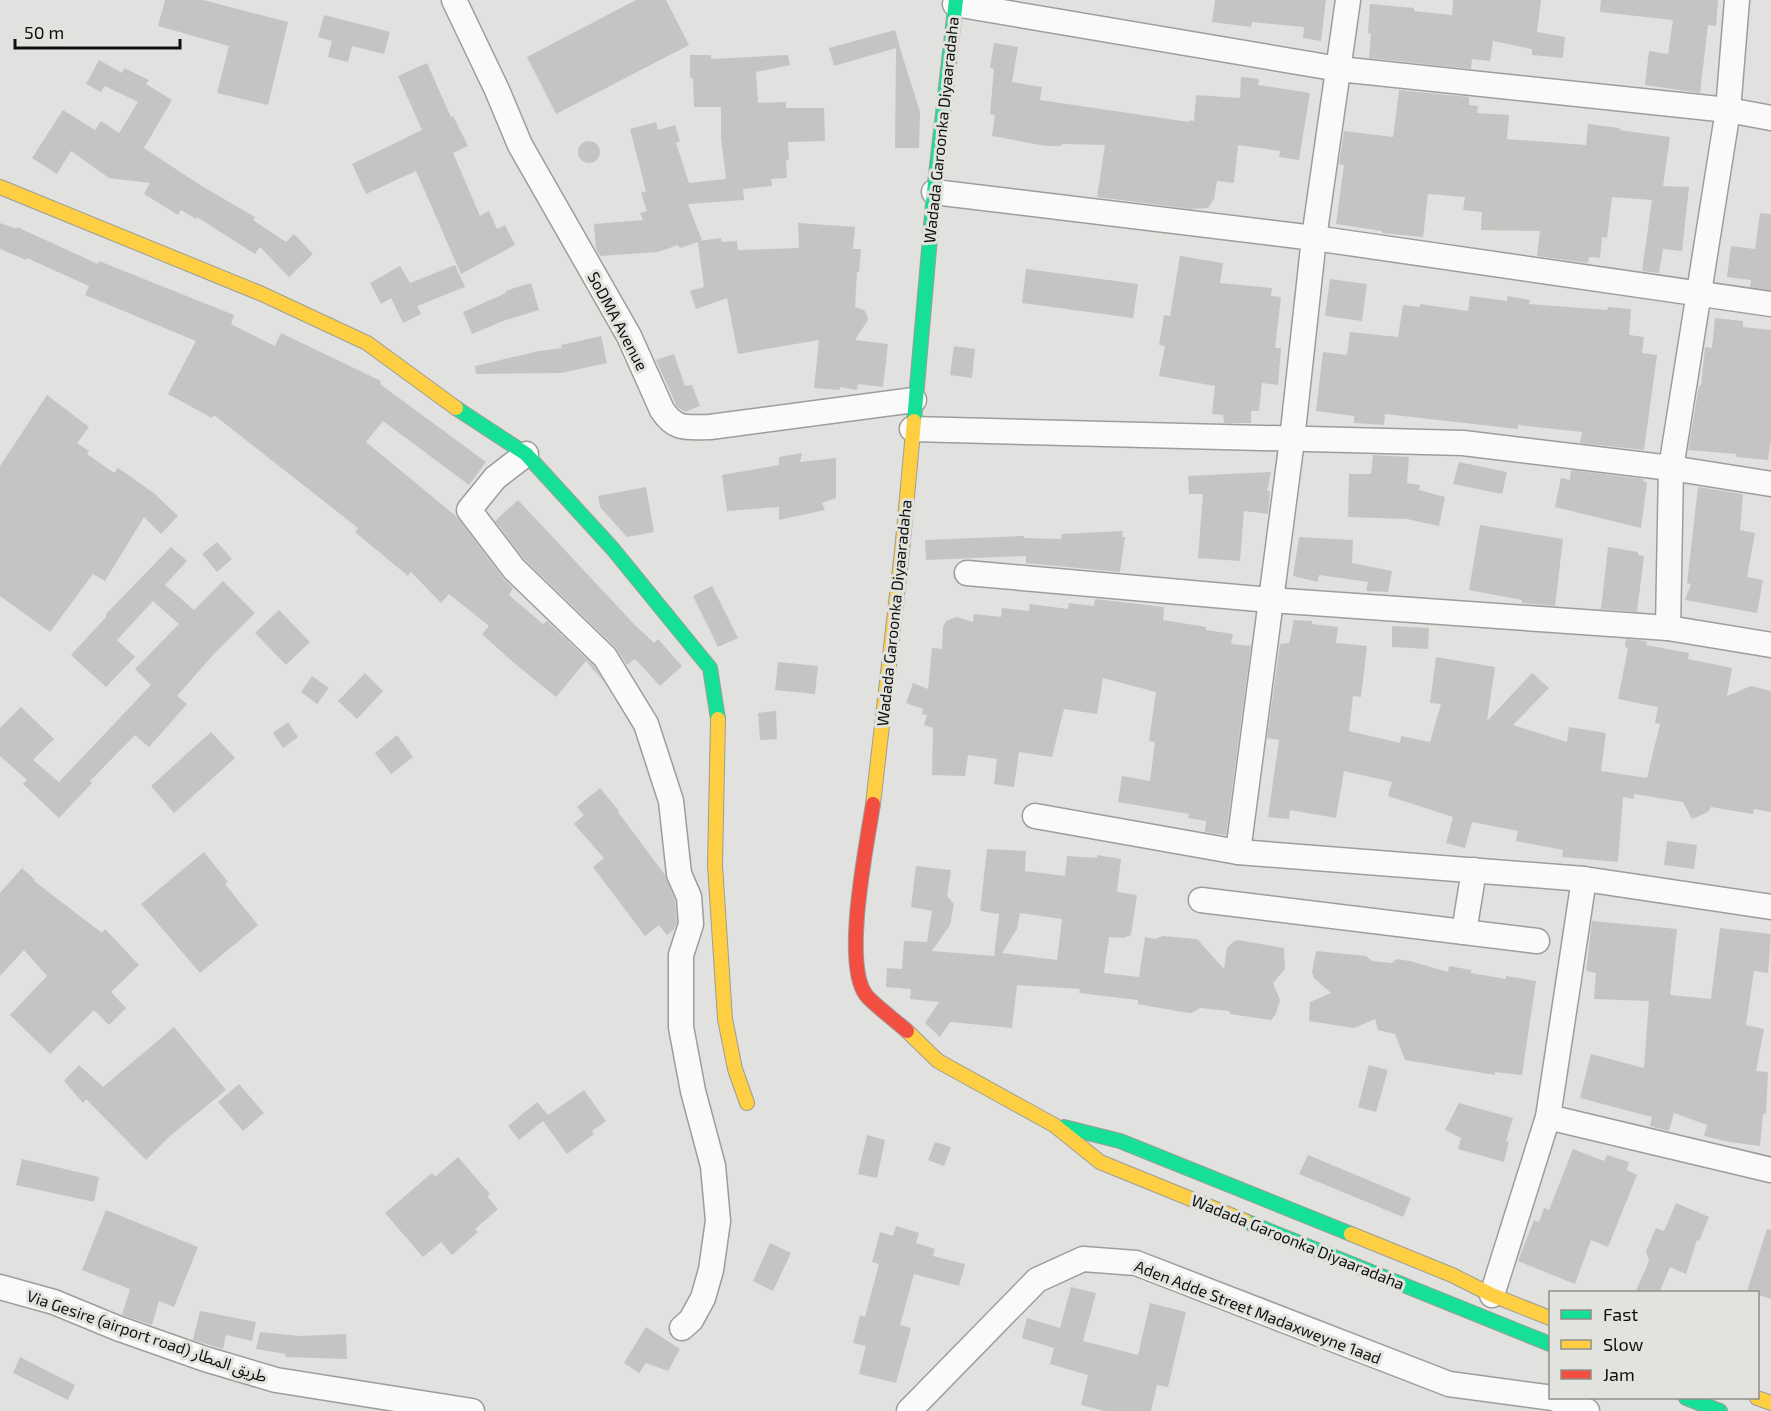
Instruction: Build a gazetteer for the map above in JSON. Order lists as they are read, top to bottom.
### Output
{
  "streets": {
    "main road": ["Wadada Garoonka Diyaaradaha"],
    "street": ["SoDMA Avenue", "Aden Adde Street Madaxweyne 1aad", "Via Gesire (airport road) طريق المطار"]
  },
  "crossings": [
    ["Wadada Garoonka Diyaaradaha", "SoDMA Avenue"]
  ],
  "legend": ["Fast", "Slow", "Jam"],
  "scale_bar": "50 m"
}
